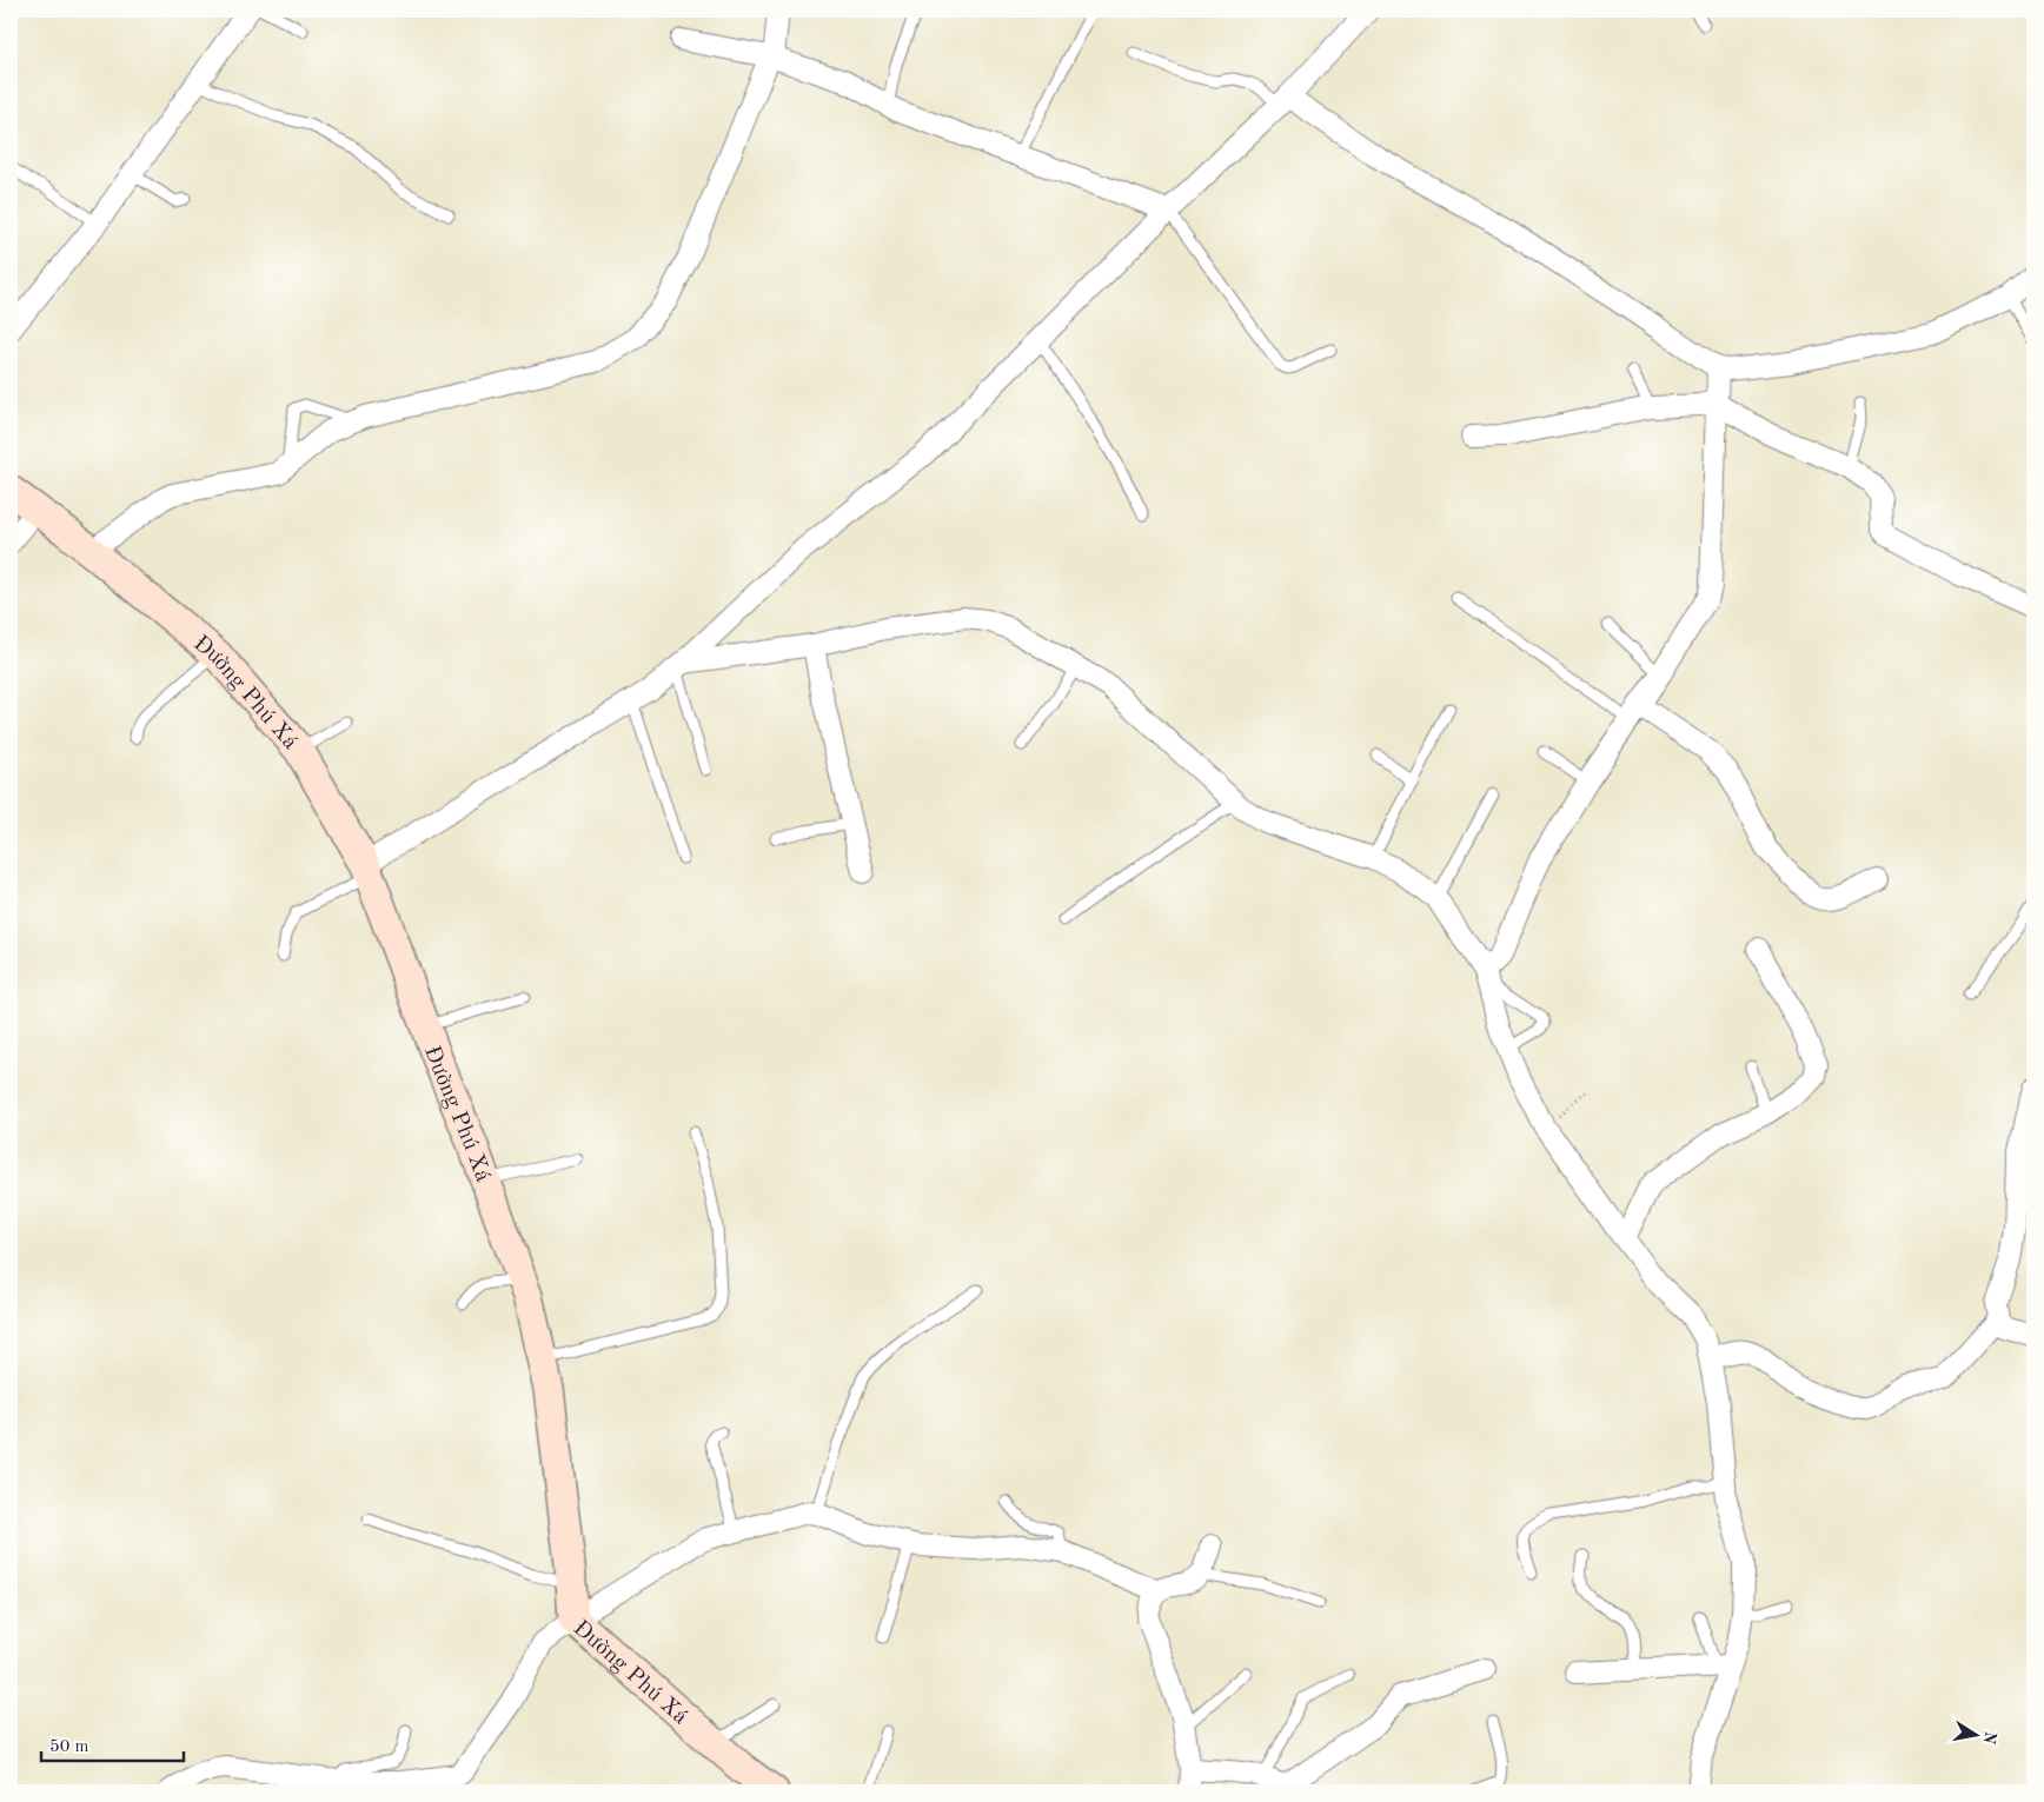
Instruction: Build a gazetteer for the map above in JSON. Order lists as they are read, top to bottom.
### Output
{
  "streets": {
    "street": ["Đường Phú Xá"]
  },
  "scale_bar": "50 m",
  "north": "right"
}
